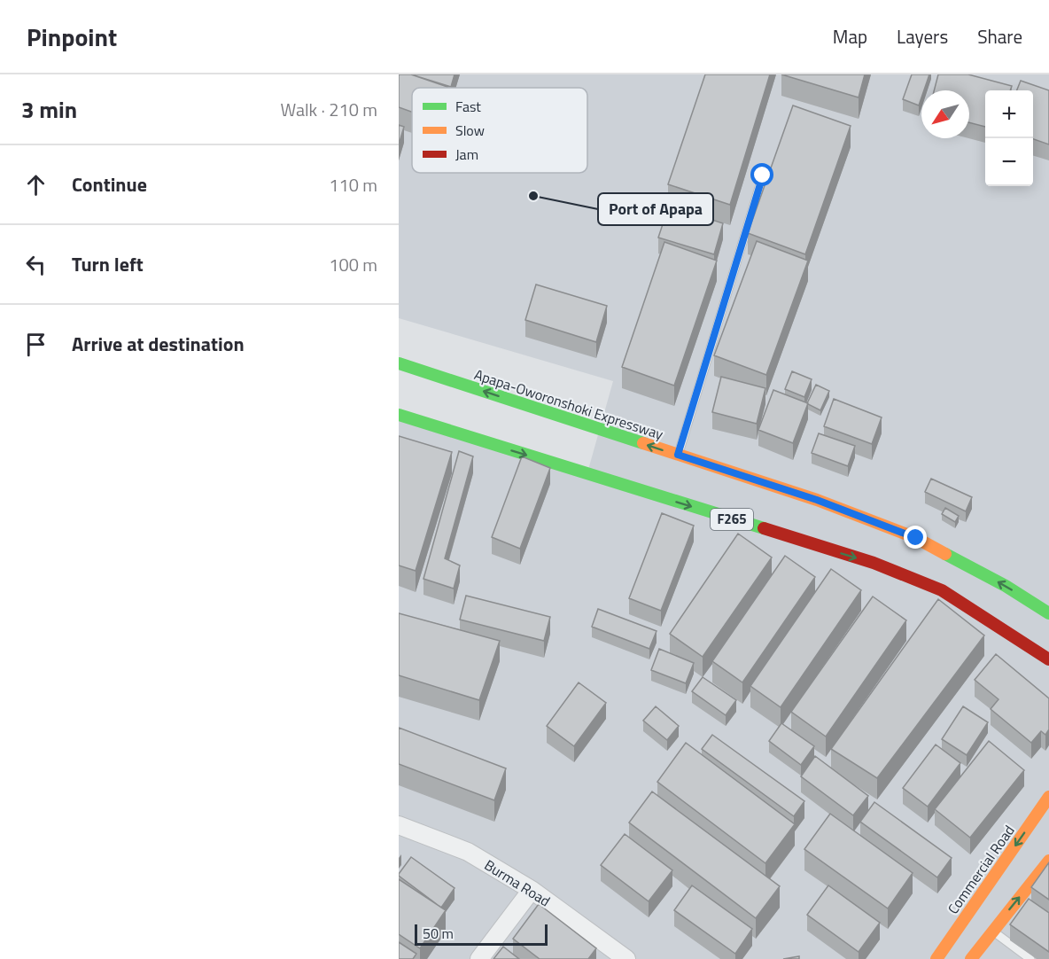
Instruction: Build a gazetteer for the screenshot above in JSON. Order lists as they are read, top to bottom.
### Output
{
  "streets": {
    "main road": ["Apapa-Oworonshoki Expressway", "F265", "Commercial Road"],
    "street": ["Burma Road"]
  },
  "places": ["Port of Apapa"],
  "legend": ["Fast", "Slow", "Jam"],
  "scale_bar": "50 m",
  "north": "bottom left",
  "page": {
    "header": "Pinpoint",
    "nav": ["Map", "Layers", "Share"],
    "heading": ["3 min", "Walk · 210 m"],
    "map_buttons": ["+", "−"],
    "list": [
      ["Continue", "110 m"],
      ["Turn left", "100 m"],
      "Arrive at destination"
    ],
    "scale": "50 m"
  }
}
